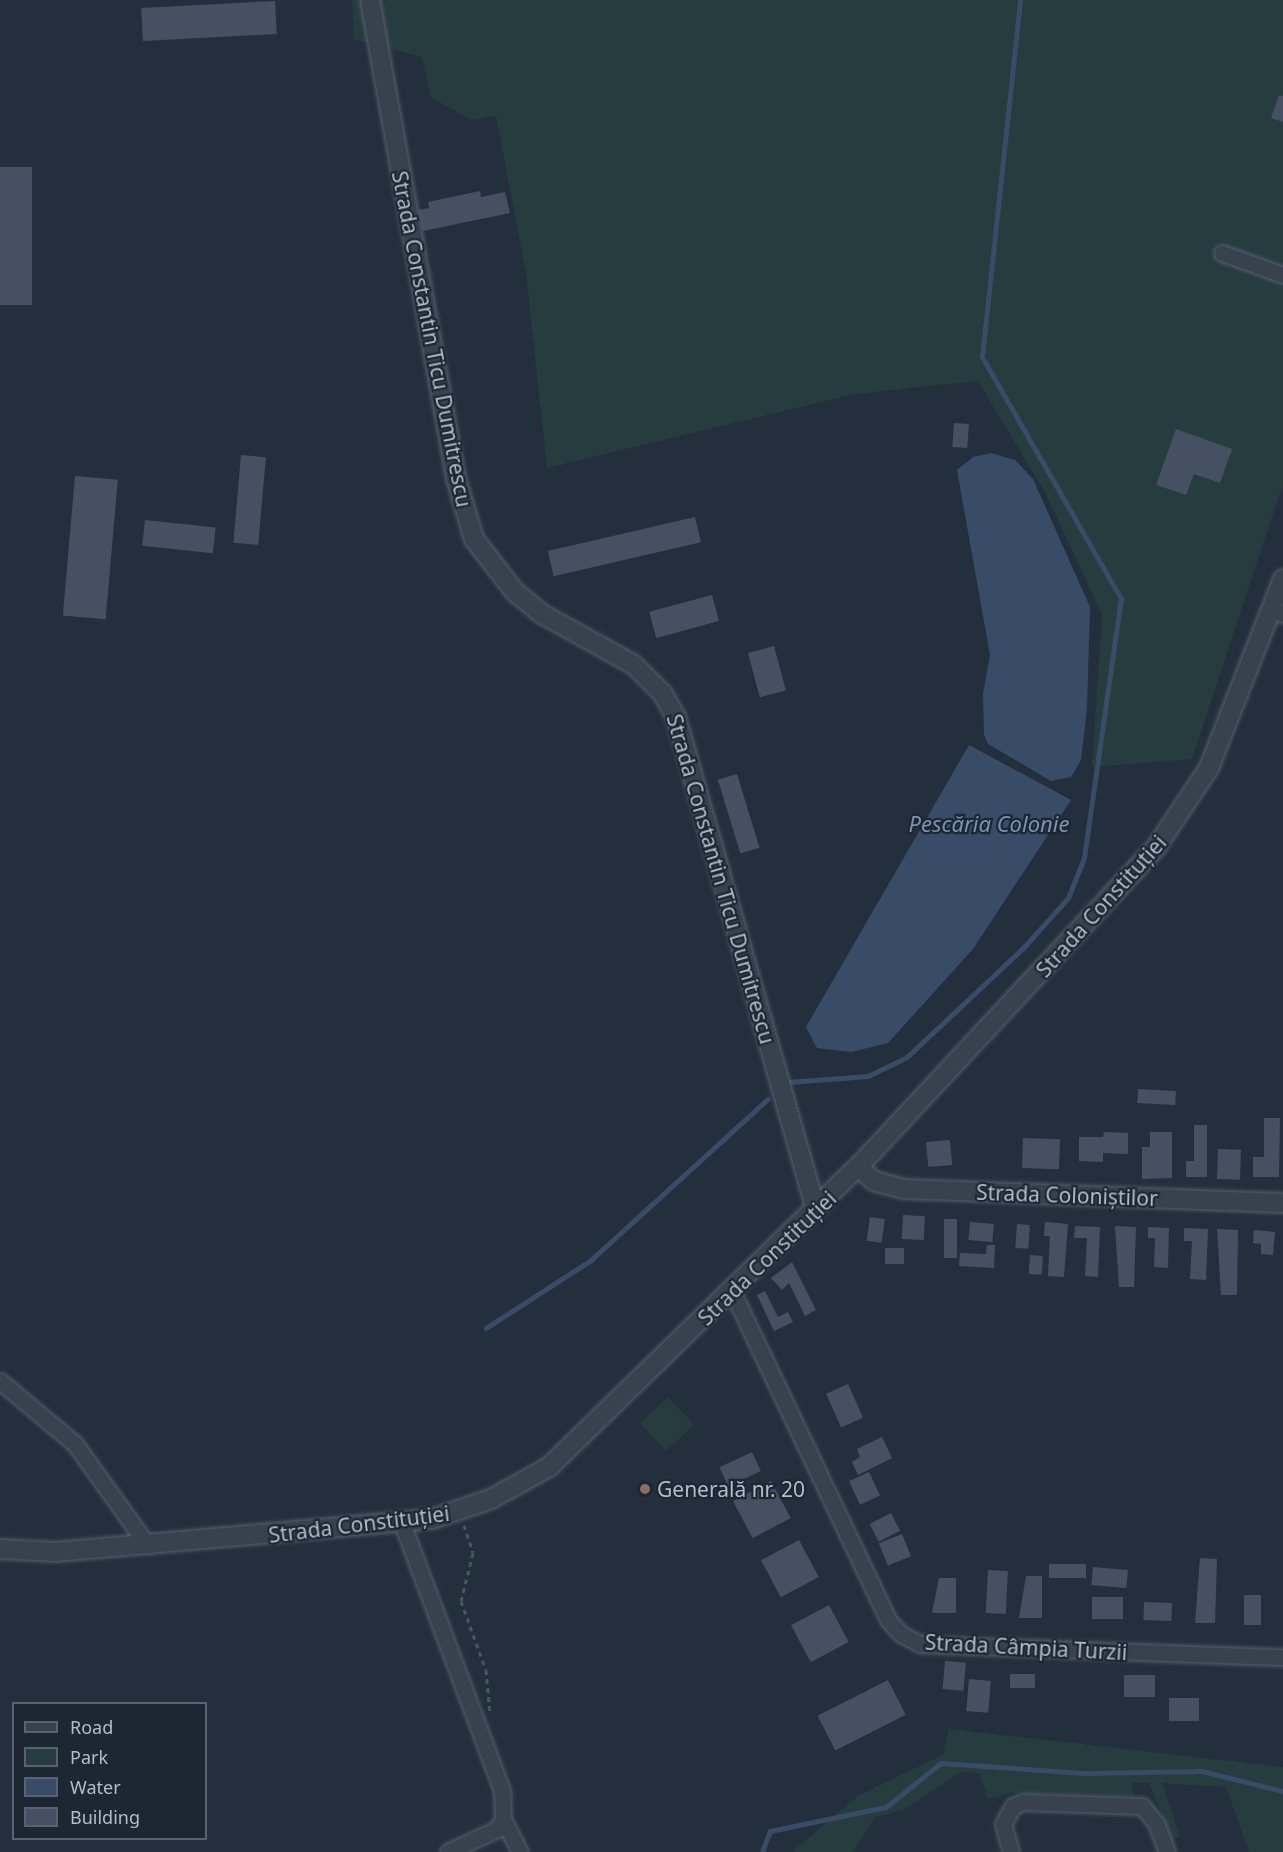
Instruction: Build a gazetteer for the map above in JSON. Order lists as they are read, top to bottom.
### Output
{
  "streets": {
    "street": [
      "Strada Constantin Ticu Dumitrescu",
      "Strada Constituției",
      "Strada Coloniștilor",
      "Strada Câmpia Turzii"
    ]
  },
  "crossings": [
    ["Strada Constantin Ticu Dumitrescu", "Strada Constituției"],
    ["Strada Constituției", "Strada Coloniștilor"],
    ["Strada Constituției", "Strada Câmpia Turzii"]
  ],
  "water": ["Pescăria Colonie"],
  "places": ["Generală nr. 20"],
  "legend": [
    "Road",
    "Park",
    "Water",
    "Building"
  ]
}
